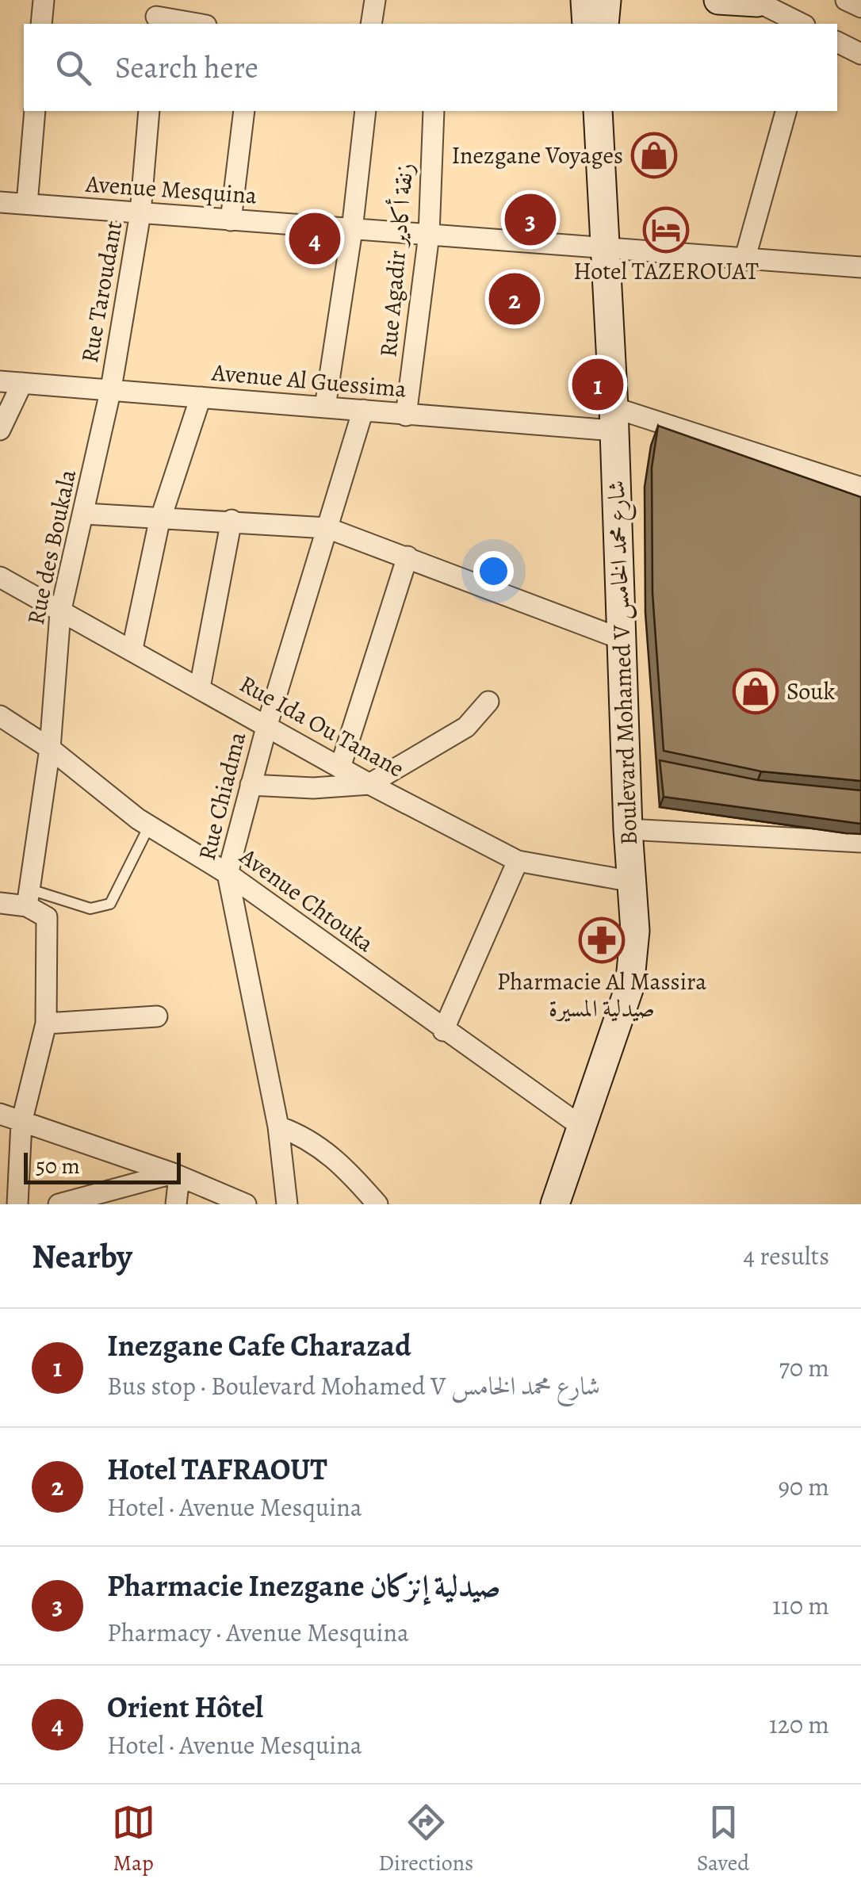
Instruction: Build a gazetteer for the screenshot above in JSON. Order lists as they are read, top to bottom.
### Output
{
  "streets": {
    "street": [
      "Avenue Mesquina",
      "Rue Agadir زنقة أكادير",
      "Rue Taroudant",
      "Avenue Al Guessima",
      "Rue des Boukala",
      "Boulevard Mohamed V شارع محمد الخامس",
      "Rue Ida Ou Tanane",
      "Rue Chiadma",
      "Avenue Chtouka"
    ]
  },
  "crossings": [
    ["Avenue Mesquina", "Rue Agadir زنقة أكادير"],
    ["Avenue Mesquina", "Rue Taroudant"],
    ["Avenue Mesquina", "Boulevard Mohamed V شارع محمد الخامس"],
    ["Rue Agadir زنقة أكادير", "Avenue Al Guessima"],
    ["Rue Taroudant", "Avenue Al Guessima"],
    ["Rue Taroudant", "Rue des Boukala"],
    ["Avenue Al Guessima", "Rue des Boukala"],
    ["Avenue Al Guessima", "Boulevard Mohamed V شارع محمد الخامس"],
    ["Avenue Al Guessima", "Rue Chiadma"],
    ["Rue des Boukala", "Rue Ida Ou Tanane"],
    ["Rue des Boukala", "Avenue Chtouka"],
    ["Boulevard Mohamed V شارع محمد الخامس", "Rue Ida Ou Tanane"],
    ["Boulevard Mohamed V شارع محمد الخامس", "Avenue Chtouka"],
    ["Rue Ida Ou Tanane", "Rue Chiadma"],
    ["Rue Chiadma", "Avenue Chtouka"]
  ],
  "places": {
    "shop": ["Inezgane Voyages", "Souk"],
    "hotel": ["Hotel TAZEROUAT"],
    "pharmacy": ["Pharmacie Al Massira صيدلية المسيرة"]
  },
  "scale_bar": "50 m",
  "page": {
    "search": "Search here",
    "pins": [
      "3",
      "4",
      "2",
      "1"
    ],
    "scale": "50 m",
    "heading": ["Nearby", "4 results"],
    "list": [
      {
        "mark": "1",
        "name": "Inezgane Cafe Charazad",
        "note": "Bus stop · Boulevard Mohamed V شارع محمد الخامس",
        "value": "70 m"
      },
      {
        "mark": "2",
        "name": "Hotel TAFRAOUT",
        "note": "Hotel · Avenue Mesquina",
        "value": "90 m"
      },
      {
        "mark": "3",
        "name": "Pharmacie Inezgane صيدلية إنزكان",
        "note": "Pharmacy · Avenue Mesquina",
        "value": "110 m"
      },
      {
        "mark": "4",
        "name": "Orient Hôtel",
        "note": "Hotel · Avenue Mesquina",
        "value": "120 m"
      }
    ],
    "nav": ["Map", "Directions", "Saved"]
  }
}
